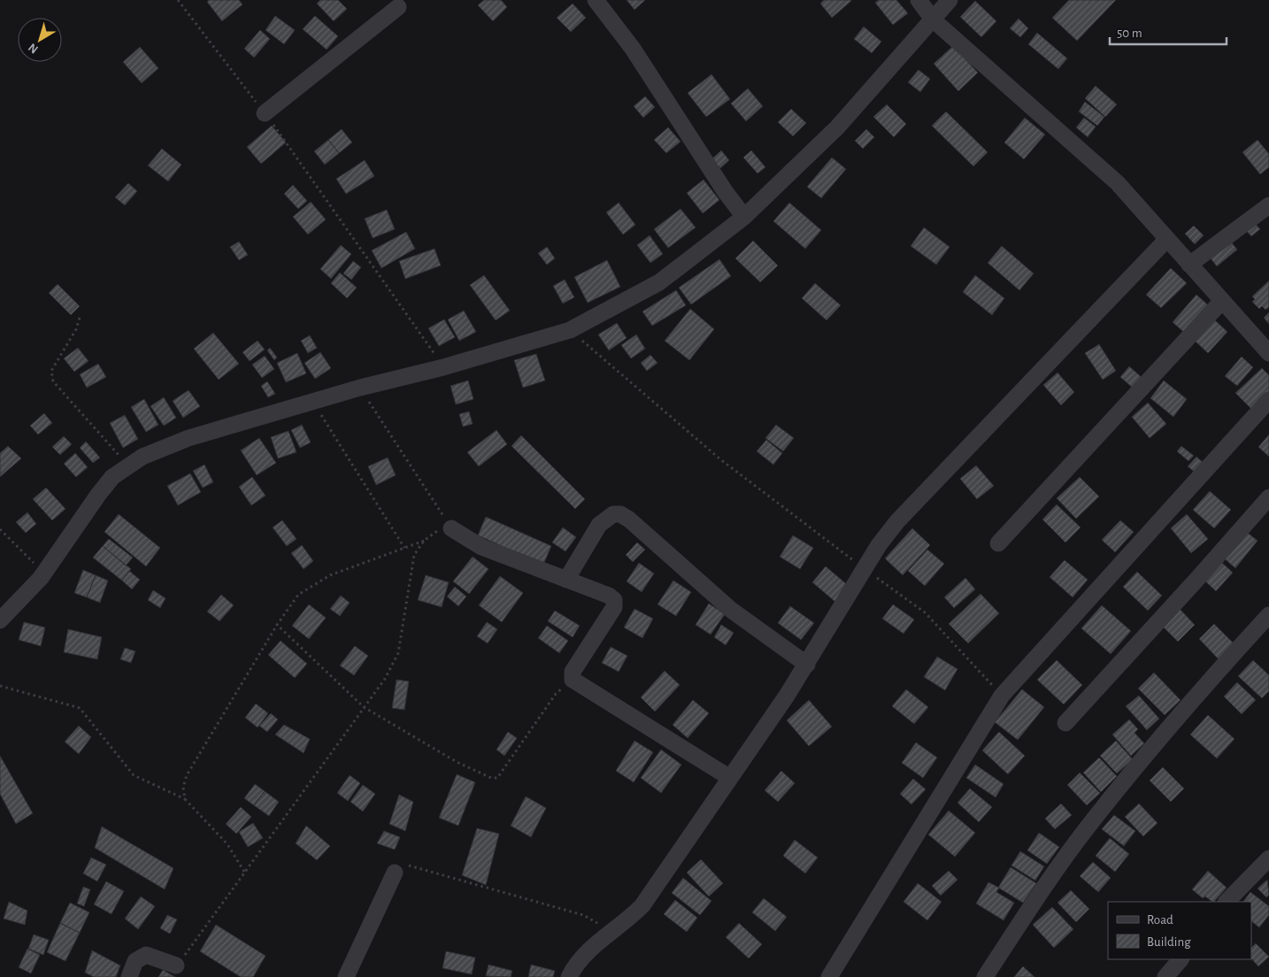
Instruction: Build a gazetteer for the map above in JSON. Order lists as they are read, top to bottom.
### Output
{
  "legend": ["Road", "Building"],
  "scale_bar": "50 m",
  "north": "bottom left"
}
